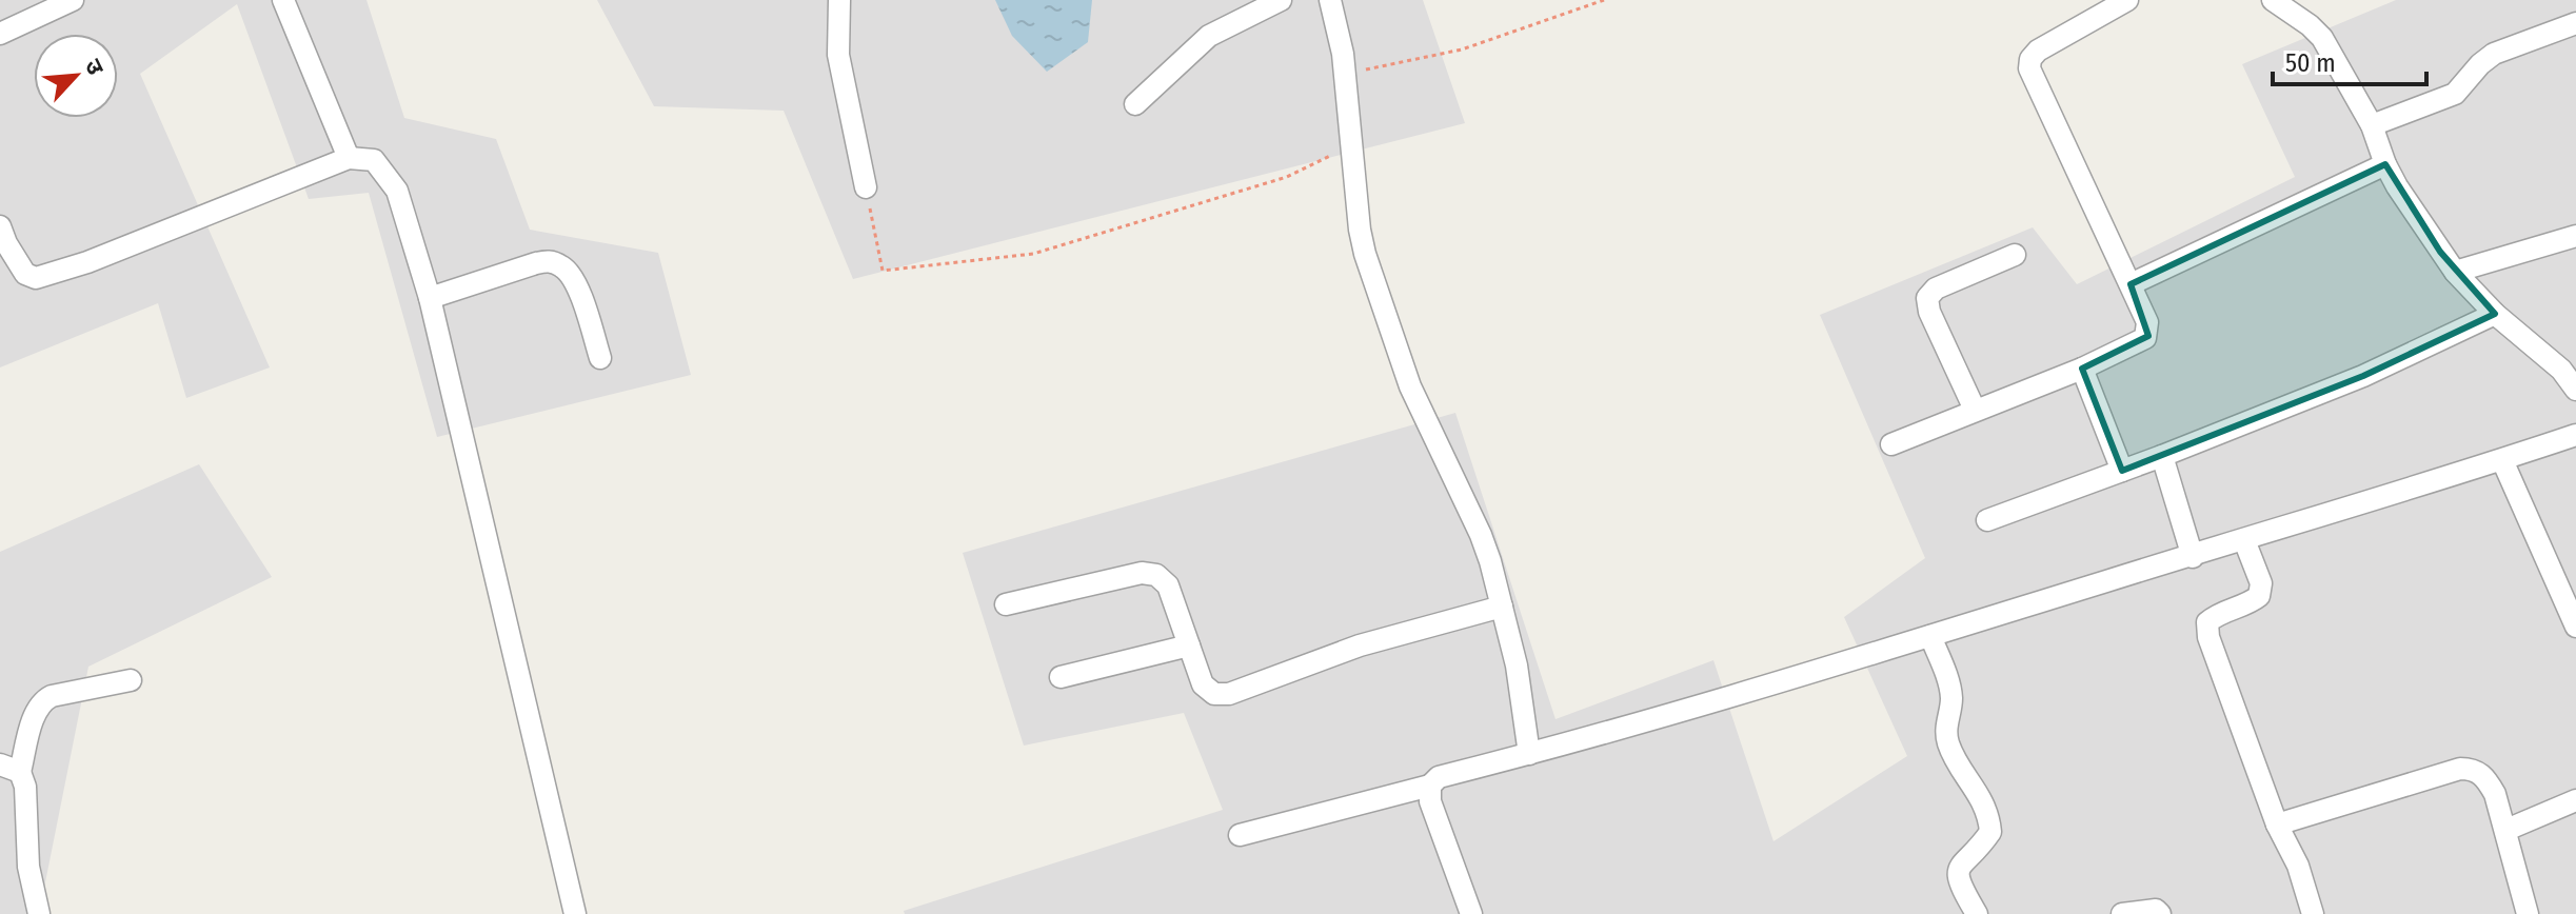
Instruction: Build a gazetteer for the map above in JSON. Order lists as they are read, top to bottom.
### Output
{
  "scale_bar": "50 m",
  "north": "top right"
}
